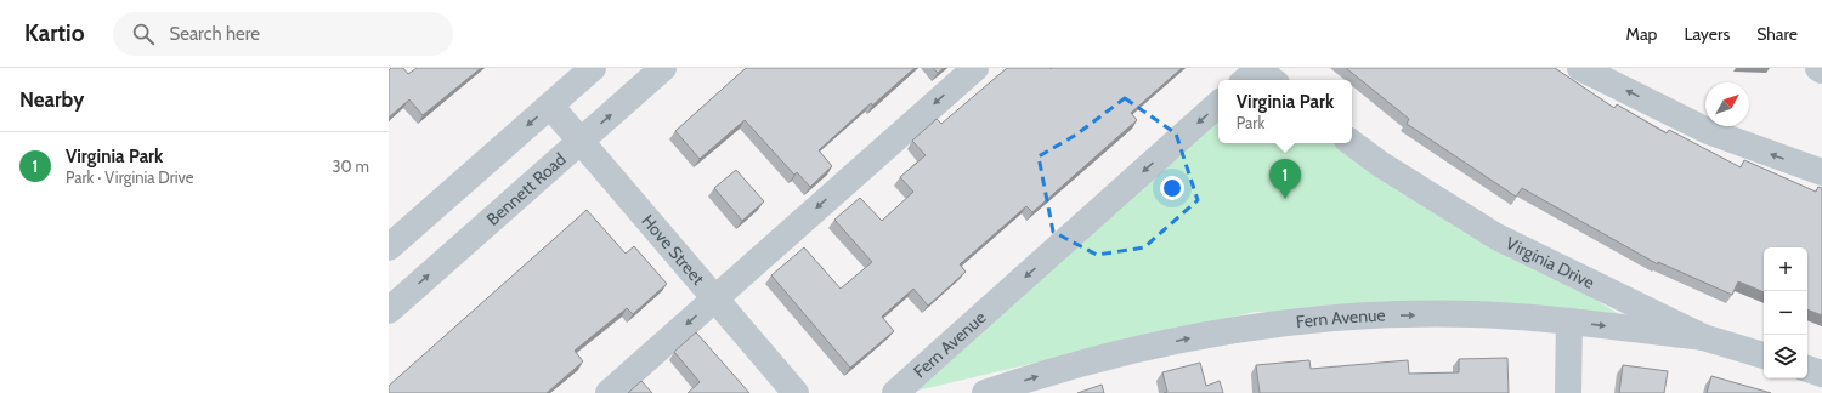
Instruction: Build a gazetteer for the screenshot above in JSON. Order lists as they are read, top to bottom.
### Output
{
  "streets": {
    "street": [
      "Bennett Road",
      "Hove Street",
      "Virginia Drive",
      "Fern Avenue"
    ]
  },
  "crossings": [
    ["Bennett Road", "Hove Street"],
    ["Virginia Drive", "Fern Avenue"]
  ],
  "north": "top right",
  "page": {
    "header": "Kartio",
    "search": "Search here",
    "nav": ["Map", "Layers", "Share"],
    "heading": "Nearby",
    "popup": ["Virginia Park", "Park"],
    "list": [
      {
        "mark": "1",
        "name": "Virginia Park",
        "note": "Park · Virginia Drive",
        "value": "30 m"
      }
    ],
    "pins": "1",
    "map_buttons": ["+", "−"]
  }
}
